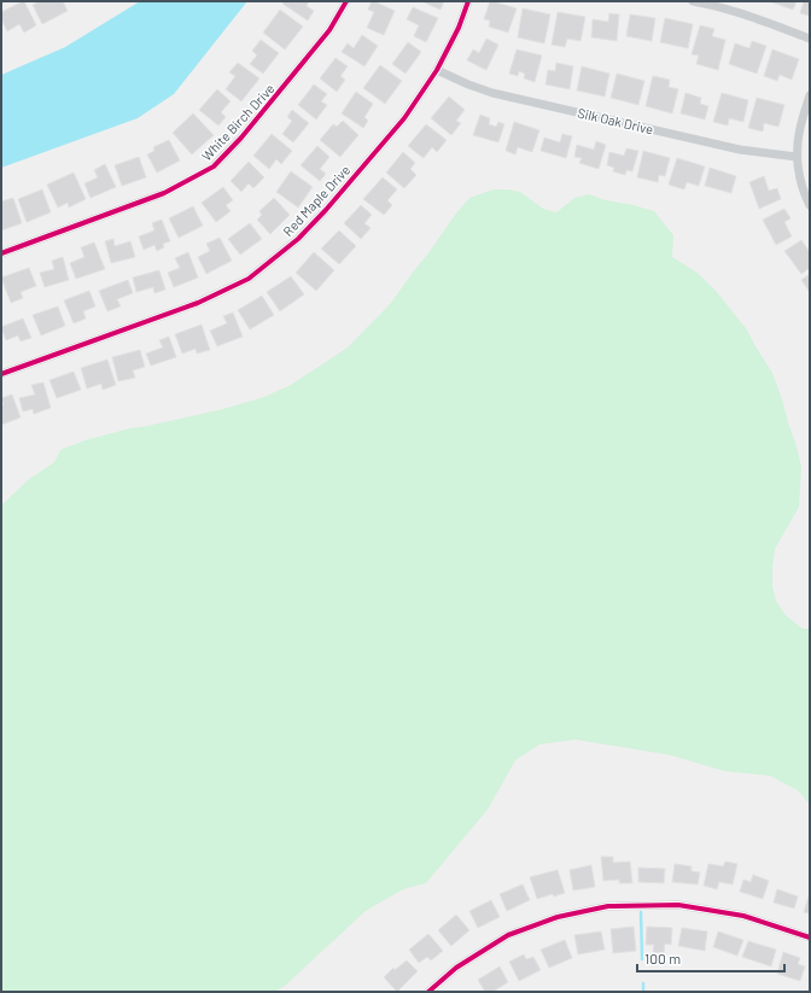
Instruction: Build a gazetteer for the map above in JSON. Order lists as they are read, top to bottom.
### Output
{
  "streets": {
    "street": ["Silk Oak Drive", "White Birch Drive", "Red Maple Drive"]
  },
  "crossings": [
    ["Silk Oak Drive", "Red Maple Drive"]
  ],
  "scale_bar": "100 m"
}
